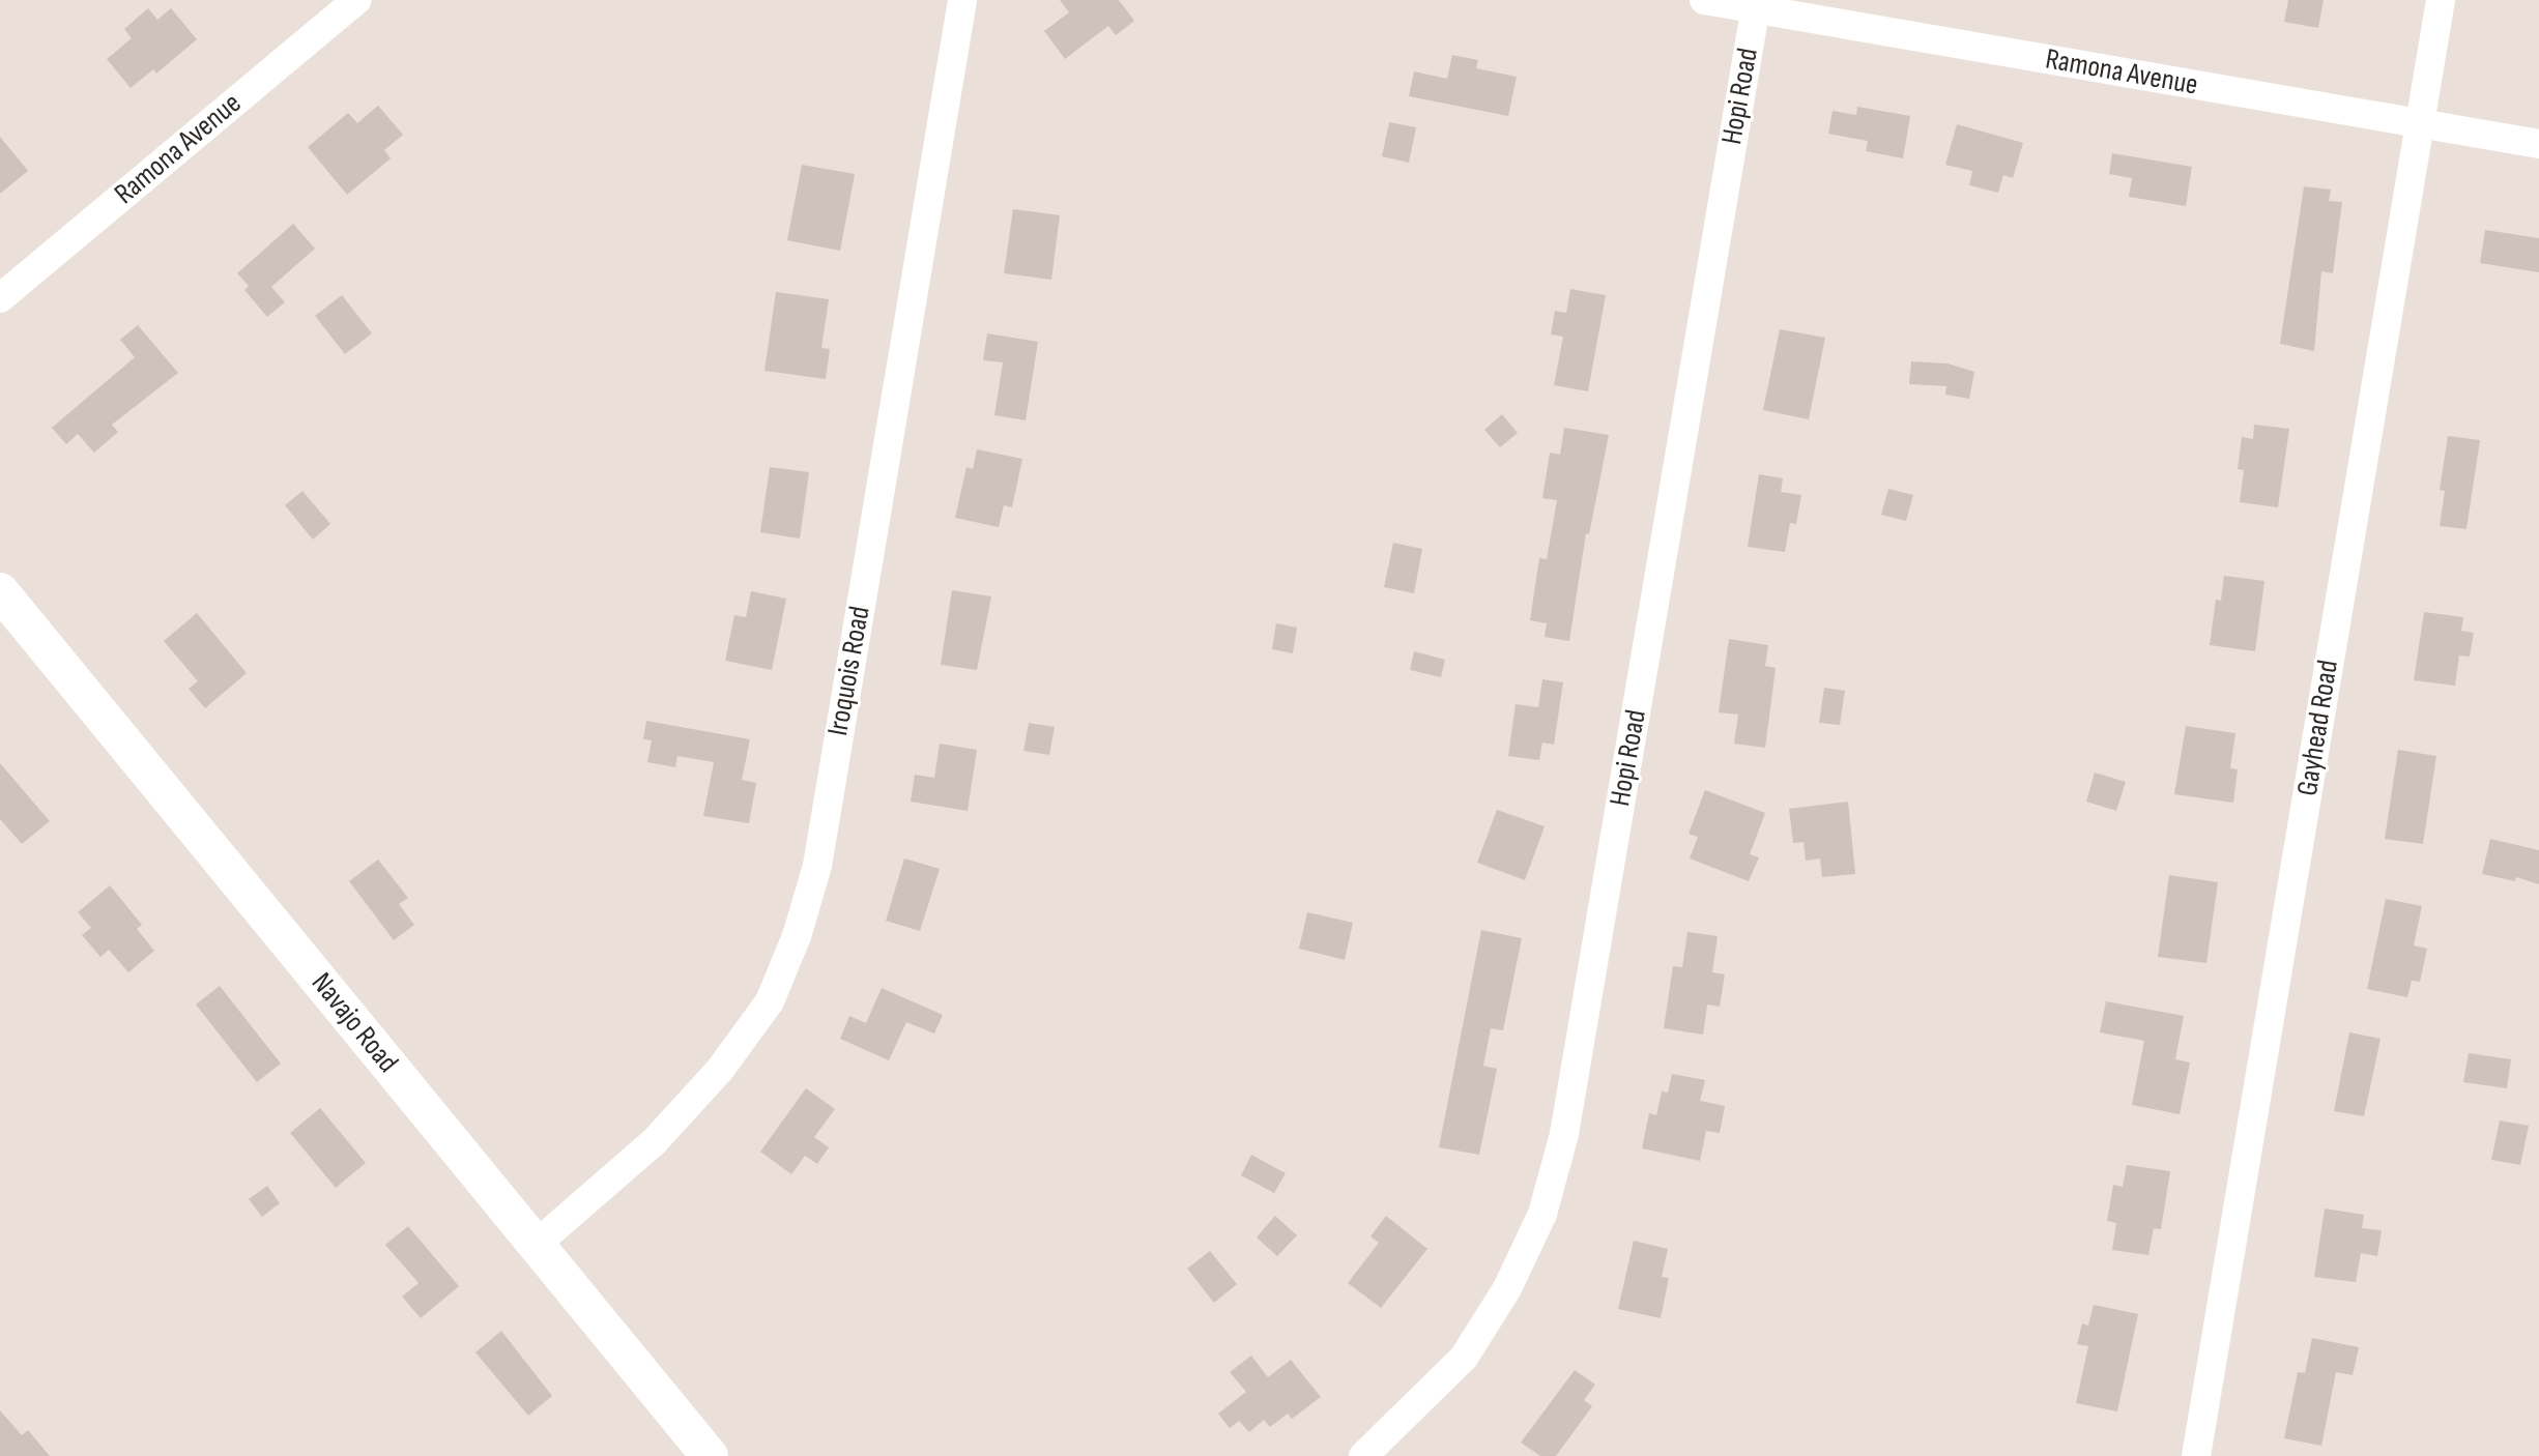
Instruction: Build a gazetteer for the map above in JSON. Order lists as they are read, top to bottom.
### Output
{
  "streets": {
    "main road": ["Navajo Road"],
    "street": [
      "Ramona Avenue",
      "Hopi Road",
      "Iroquois Road",
      "Gayhead Road"
    ]
  },
  "crossings": [
    ["Ramona Avenue", "Hopi Road"],
    ["Ramona Avenue", "Gayhead Road"],
    ["Iroquois Road", "Navajo Road"]
  ]
}
